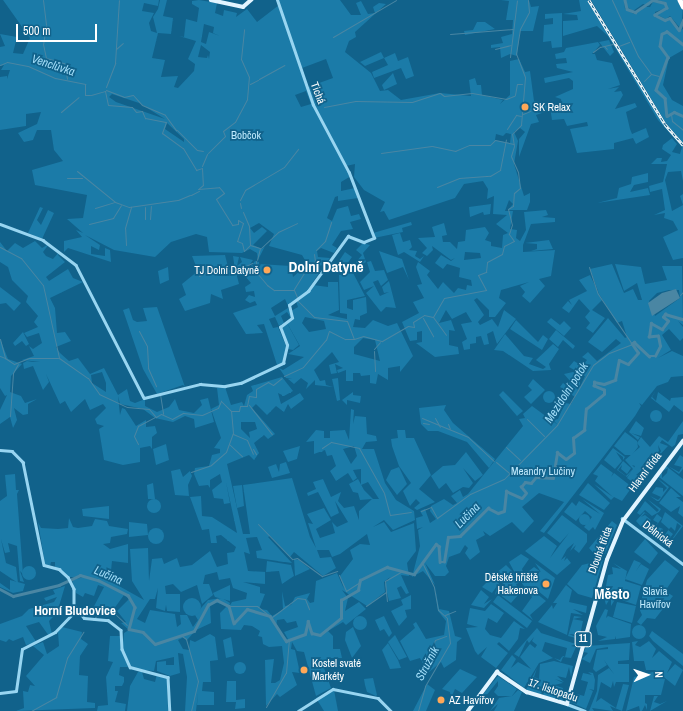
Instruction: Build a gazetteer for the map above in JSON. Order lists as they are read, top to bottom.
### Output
{
  "streets": {
    "main road": [
      "Hlavní třída",
      "Dlouhá třída",
      "11",
      "17. listopadu"
    ],
    "street": ["Tichá", "Dělnická"]
  },
  "crossings": [
    ["Hlavní třída", "Dělnická"],
    ["Hlavní třída", "Dlouhá třída"],
    ["Hlavní třída", "11"],
    ["Dělnická", "Dlouhá třída"],
    ["Dělnická", "11"],
    ["Dlouhá třída", "11"],
    ["Dlouhá třída", "17. listopadu"]
  ],
  "districts": ["Dolní Datyně", "Město", "Horní Bludovice"],
  "water": [
    "Venclůvka",
    "Mezidolní potok",
    "Lučina",
    "Stružník"
  ],
  "parks": ["Bobčok", "Meandry Lučiny", "Slavia Havířov"],
  "places": [
    "SK Relax",
    "TJ Dolní Datyně",
    "Dětské hřiště Hakenova",
    "Kostel svaté Markéty",
    "AZ Havířov"
  ],
  "scale_bar": "500 m",
  "north": "right"
}
